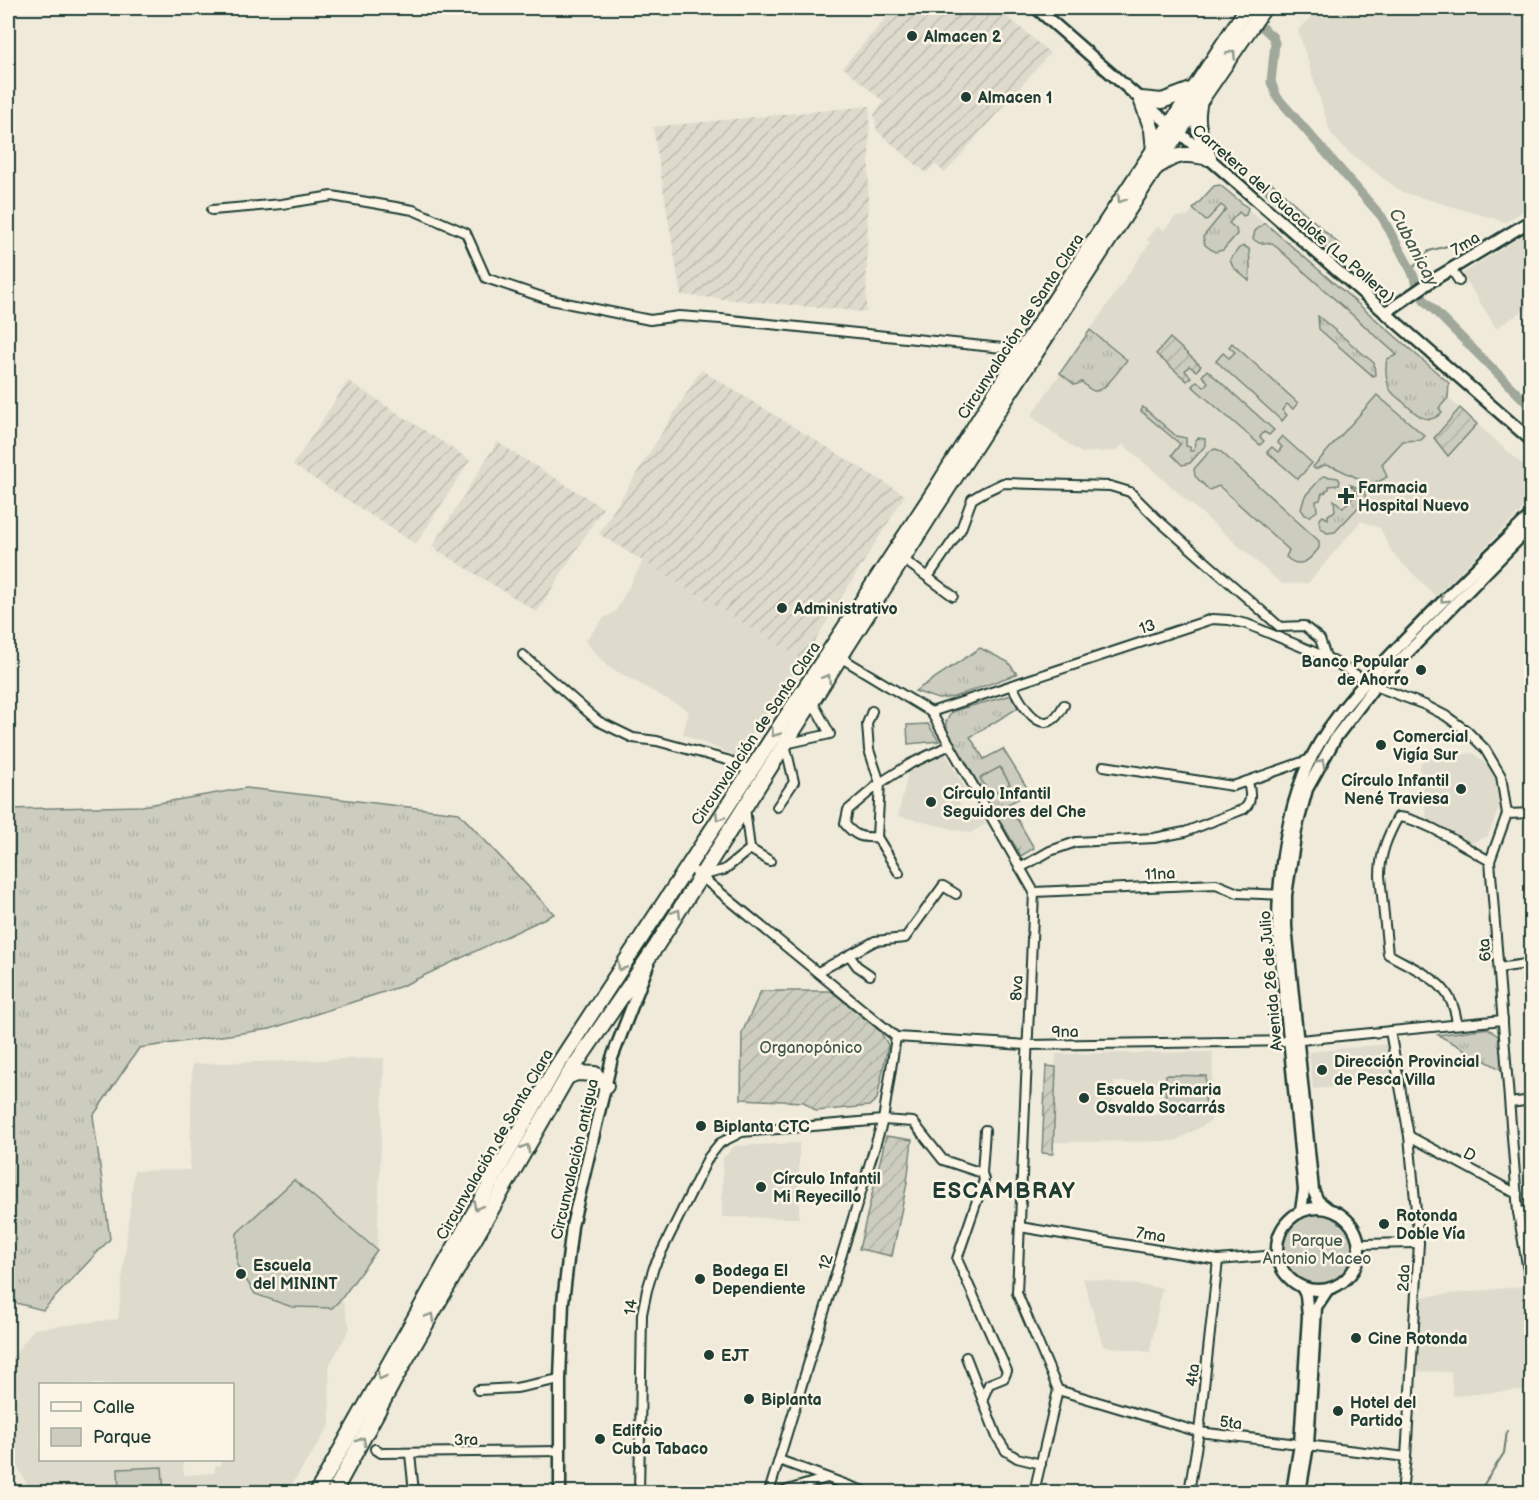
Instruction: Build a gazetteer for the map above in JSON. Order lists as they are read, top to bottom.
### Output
{
  "streets": {
    "highway": ["Circunvalación de Santa Clara"],
    "main road": [
      "Carretera del Guacalote (La Pollera)",
      "7ma",
      "Avenida 26 de Julio",
      "Circunvalación antigua"
    ],
    "street": [
      "13",
      "11na",
      "6ta",
      "8va",
      "9na",
      "D",
      "12",
      "2da",
      "14",
      "4ta",
      "5ta",
      "3ra"
    ]
  },
  "crossings": [
    ["Carretera del Guacalote (La Pollera)", "7ma"],
    ["Carretera del Guacalote (La Pollera)", "Circunvalación de Santa Clara"],
    ["7ma", "Avenida 26 de Julio"],
    ["7ma", "8va"],
    ["7ma", "4ta"],
    ["Circunvalación de Santa Clara", "Circunvalación antigua"],
    ["13", "6ta"],
    ["13", "Avenida 26 de Julio"],
    ["11na", "Avenida 26 de Julio"],
    ["11na", "8va"],
    ["6ta", "Avenida 26 de Julio"],
    ["6ta", "9na"],
    ["6ta", "D"],
    ["Avenida 26 de Julio", "9na"],
    ["8va", "9na"],
    ["8va", "5ta"],
    ["9na", "12"],
    ["9na", "2da"],
    ["D", "2da"],
    ["Circunvalación antigua", "3ra"],
    ["12", "14"],
    ["2da", "5ta"],
    ["4ta", "5ta"]
  ],
  "districts": ["ESCAMBRAY"],
  "water": ["Cubanicay"],
  "parks": ["Organopónico", "Parque Antonio Maceo"],
  "places": {
    "other": [
      "Almacen 2",
      "Almacen 1",
      "Administrativo",
      "Banco Popular de Ahorro",
      "Comercial Vigía Sur",
      "Círculo Infantil Nené Traviesa",
      "Círculo Infantil Seguidores del Che",
      "Dirección Provincial de Pesca Villa",
      "Escuela Primaria Osvaldo Socarrás",
      "Biplanta CTC",
      "Círculo Infantil Mi Reyecillo",
      "Rotonda Doble Vía",
      "Escuela del MININT",
      "Bodega El Dependiente",
      "Cine Rotonda",
      "EJT",
      "Biplanta",
      "Hotel del Partido",
      "Edifcio Cuba Tabaco"
    ],
    "health": ["Farmacia Hospital Nuevo"]
  },
  "legend": ["Calle", "Parque"]
}
